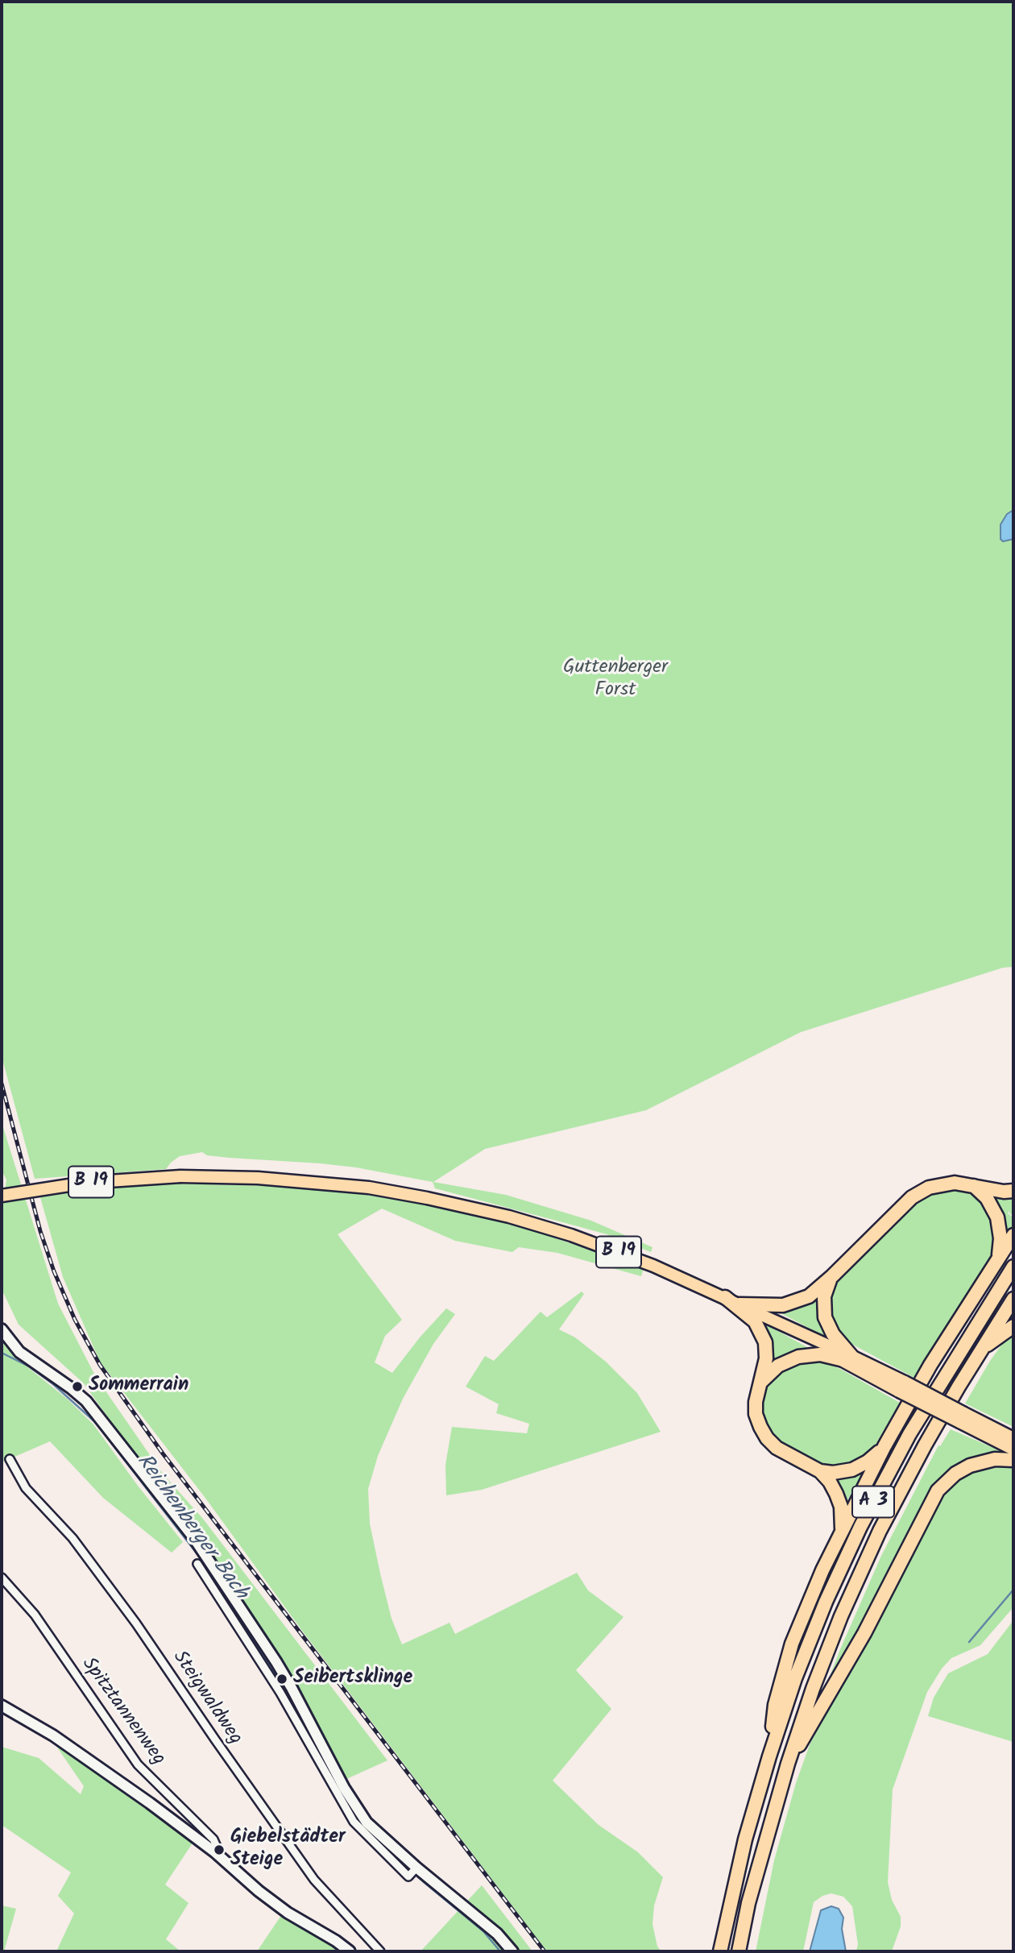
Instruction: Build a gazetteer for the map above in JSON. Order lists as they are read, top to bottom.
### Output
{
  "streets": {
    "highway": ["B 19", "A 3"],
    "street": ["Steigwaldweg", "Spitztannenweg"]
  },
  "water": ["Reichenberger Bach"],
  "parks": ["Guttenberger Forst"],
  "places": ["Sommerrain", "Seibertsklinge", "Giebelstädter Steige"]
}
